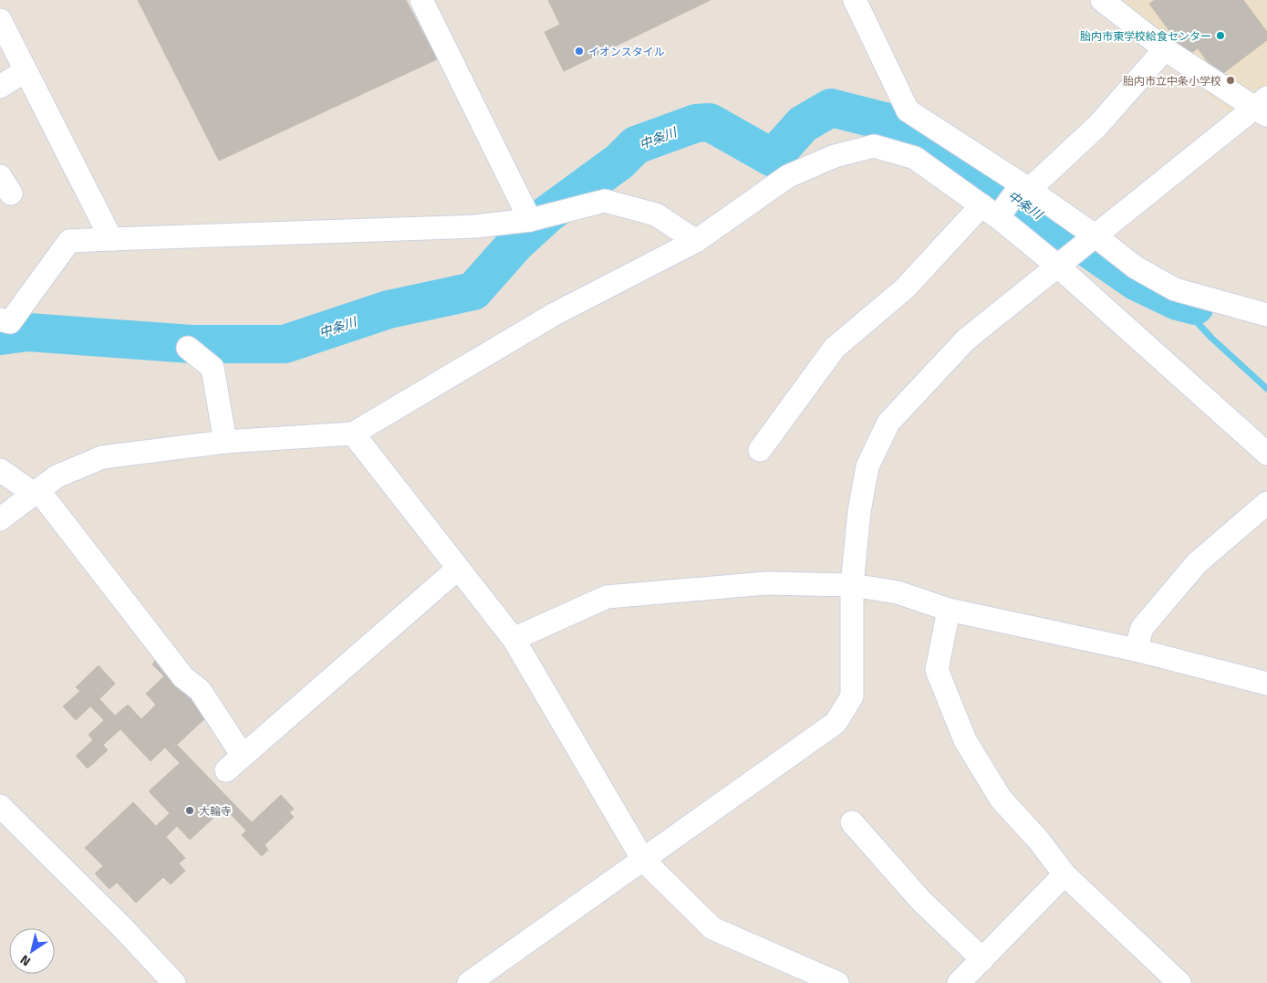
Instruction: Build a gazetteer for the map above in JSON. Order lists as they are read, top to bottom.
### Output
{
  "water": ["中条川"],
  "places": [
    "胎内市東学校給食センター",
    "イオンスタイル",
    "胎内市立中条小学校",
    "大輪寺"
  ],
  "north": "bottom left"
}
